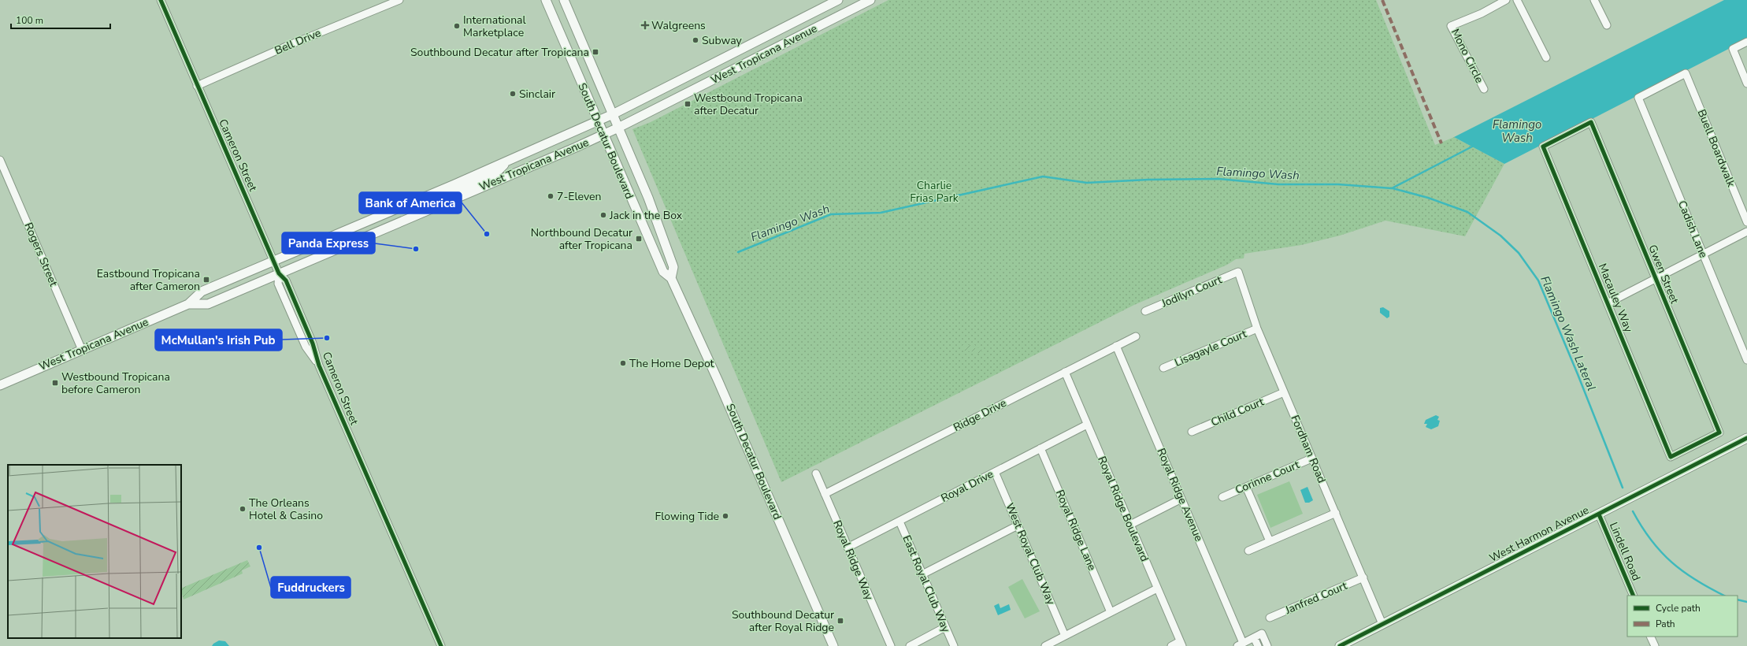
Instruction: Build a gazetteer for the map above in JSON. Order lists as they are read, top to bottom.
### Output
{
  "streets": {
    "main road": ["West Tropicana Avenue", "South Decatur Boulevard", "West Harmon Avenue"],
    "street": [
      "Bell Drive",
      "Mono Circle",
      "Buell Boardwalk",
      "Cameron Street",
      "Cadish Lane",
      "Rogers Street",
      "Gwen Street",
      "Jodilyn Court",
      "Macauley Way",
      "Lisagayle Court",
      "Child Court",
      "Ridge Drive",
      "Fordham Road",
      "Corinne Court",
      "Royal Drive",
      "Royal Ridge Avenue",
      "Royal Ridge Boulevard",
      "Royal Ridge Lane",
      "Lindell Road",
      "West Royal Club Way",
      "Royal Ridge Way",
      "East Royal Club Way",
      "Janfred Court"
    ]
  },
  "crossings": [
    ["Bell Drive", "Cameron Street"],
    ["West Tropicana Avenue", "South Decatur Boulevard"],
    ["West Tropicana Avenue", "Cameron Street"],
    ["West Tropicana Avenue", "Rogers Street"],
    ["Buell Boardwalk", "Cadish Lane"],
    ["Gwen Street", "Macauley Way"],
    ["Jodilyn Court", "Fordham Road"],
    ["Lisagayle Court", "Fordham Road"],
    ["Child Court", "Fordham Road"],
    ["Ridge Drive", "Royal Ridge Avenue"],
    ["Ridge Drive", "Royal Ridge Boulevard"],
    ["Ridge Drive", "Royal Ridge Way"],
    ["Fordham Road", "Corinne Court"],
    ["Fordham Road", "West Harmon Avenue"],
    ["Fordham Road", "Janfred Court"],
    ["Royal Drive", "Royal Ridge Boulevard"],
    ["Royal Drive", "Royal Ridge Lane"],
    ["Royal Drive", "West Royal Club Way"],
    ["Royal Drive", "Royal Ridge Way"],
    ["Royal Drive", "East Royal Club Way"],
    ["West Harmon Avenue", "Lindell Road"]
  ],
  "water": ["Flamingo Wash", "Flamingo Wash Lateral"],
  "parks": ["Charlie Frias Park"],
  "places": {
    "health": ["Walgreens"],
    "other": [
      "International Marketplace",
      "Subway",
      "Sinclair",
      "7-Eleven",
      "Jack in the Box",
      "Bank of America",
      "Panda Express",
      "McMullan's Irish Pub",
      "The Home Depot",
      "The Orleans Hotel & Casino",
      "Flowing Tide",
      "Fuddruckers"
    ],
    "transit": [
      "Southbound Decatur after Tropicana",
      "Westbound Tropicana after Decatur",
      "Northbound Decatur after Tropicana",
      "Eastbound Tropicana after Cameron",
      "Westbound Tropicana before Cameron",
      "Southbound Decatur after Royal Ridge"
    ]
  },
  "legend": ["Cycle path", "Path"],
  "scale_bar": "100 m"
}
